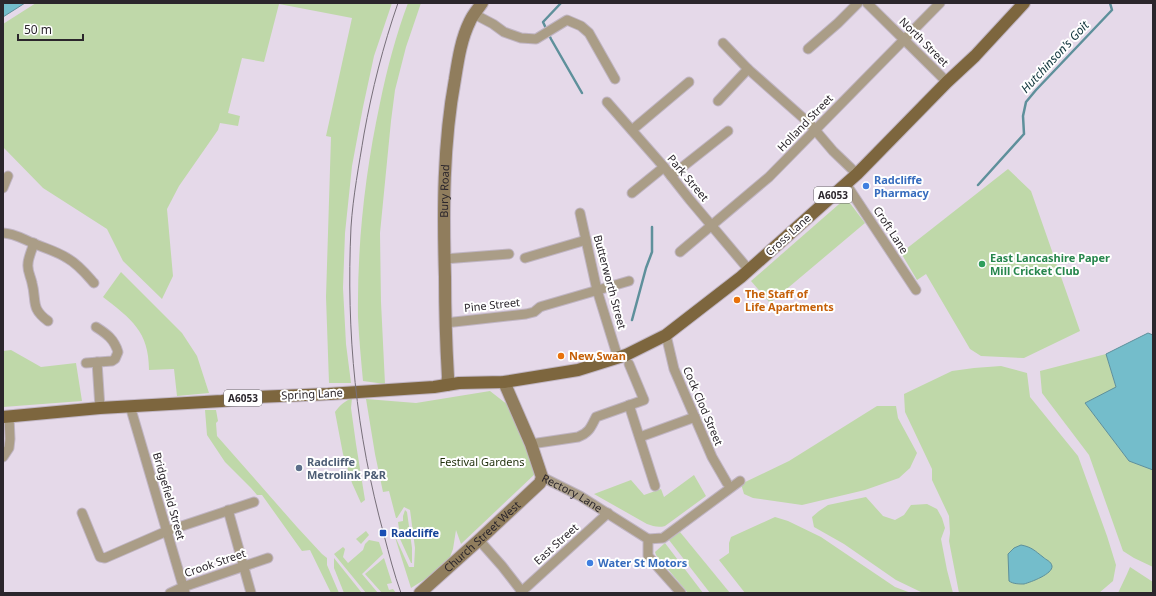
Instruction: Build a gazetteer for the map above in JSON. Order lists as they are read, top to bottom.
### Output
{
  "streets": {
    "main road": ["A6053", "Cross Lane", "Spring Lane"],
    "street": [
      "North Street",
      "Holland Street",
      "Park Street",
      "Bury Road",
      "Croft Lane",
      "Butterworth Street",
      "Pine Street",
      "Cock Clod Street",
      "Rectory Lane",
      "Bridgefield Street",
      "Church Street West",
      "East Street",
      "Crook Street"
    ]
  },
  "crossings": [
    ["North Street", "Holland Street"],
    ["North Street", "Cross Lane"],
    ["Holland Street", "Park Street"],
    ["Park Street", "Cross Lane"],
    ["Bury Road", "Pine Street"],
    ["Bury Road", "Spring Lane"],
    ["Croft Lane", "Cross Lane"],
    ["Cross Lane", "Butterworth Street"],
    ["Cross Lane", "Spring Lane"],
    ["Cross Lane", "Cock Clod Street"],
    ["Butterworth Street", "Pine Street"],
    ["Butterworth Street", "Spring Lane"],
    ["Spring Lane", "Rectory Lane"],
    ["Spring Lane", "Bridgefield Street"],
    ["Rectory Lane", "Church Street West"],
    ["Rectory Lane", "East Street"],
    ["Bridgefield Street", "Crook Street"]
  ],
  "water": ["Hutchinson's Goit"],
  "parks": ["Festival Gardens"],
  "places": {
    "other": [
      "Radcliffe Pharmacy",
      "East Lancashire Paper Mill Cricket Club",
      "The Staff of Life Apartments",
      "New Swan",
      "Radcliffe Metrolink P&R",
      "Water St Motors"
    ],
    "transit": ["Radcliffe"]
  },
  "scale_bar": "50 m"
}
